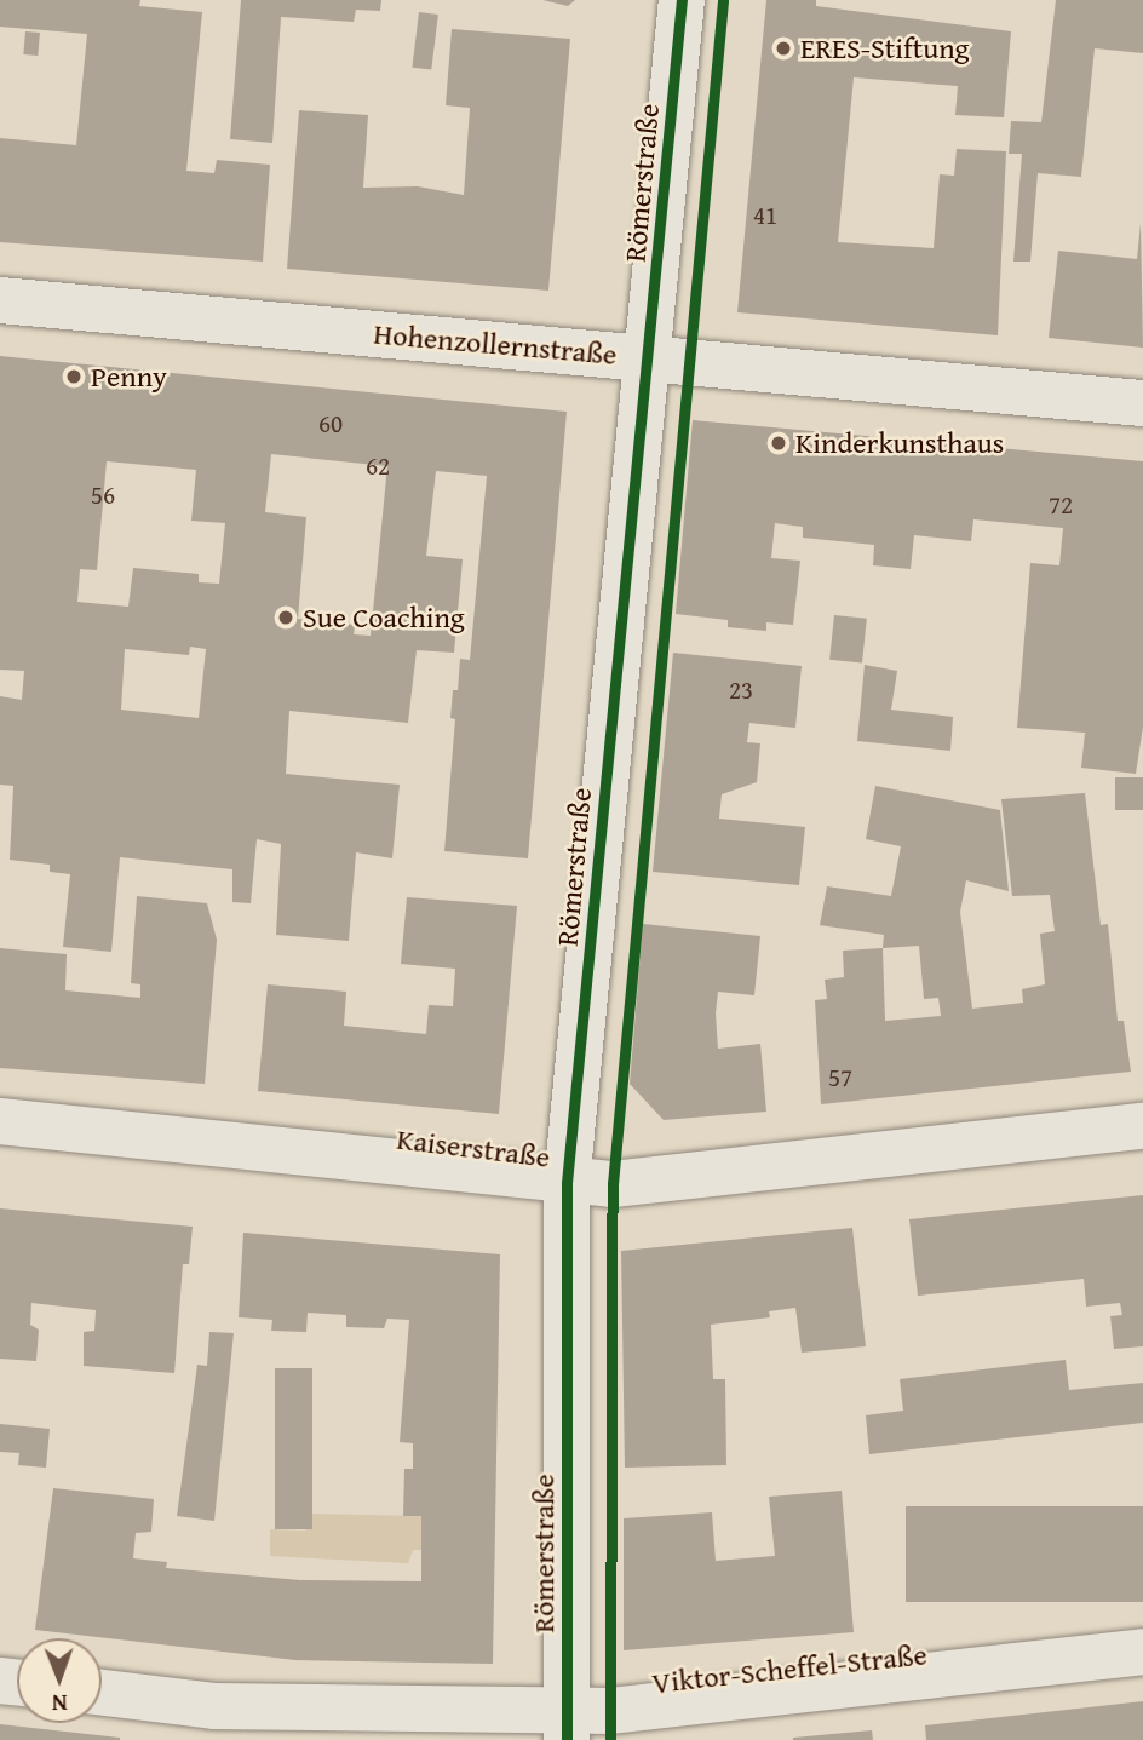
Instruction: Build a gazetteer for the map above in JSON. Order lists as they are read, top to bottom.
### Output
{
  "streets": {
    "street": [
      "Römerstraße",
      "Hohenzollernstraße",
      "Kaiserstraße",
      "Viktor-Scheffel-Straße"
    ]
  },
  "crossings": [
    ["Römerstraße", "Hohenzollernstraße"],
    ["Römerstraße", "Kaiserstraße"],
    ["Römerstraße", "Viktor-Scheffel-Straße"]
  ],
  "places": [
    "ERES-Stiftung",
    "Penny",
    "Kinderkunsthaus",
    "Sue Coaching"
  ],
  "house_numbers": [
    "41",
    "60",
    "62",
    "56",
    "72",
    "23",
    "57"
  ],
  "north": "bottom"
}
